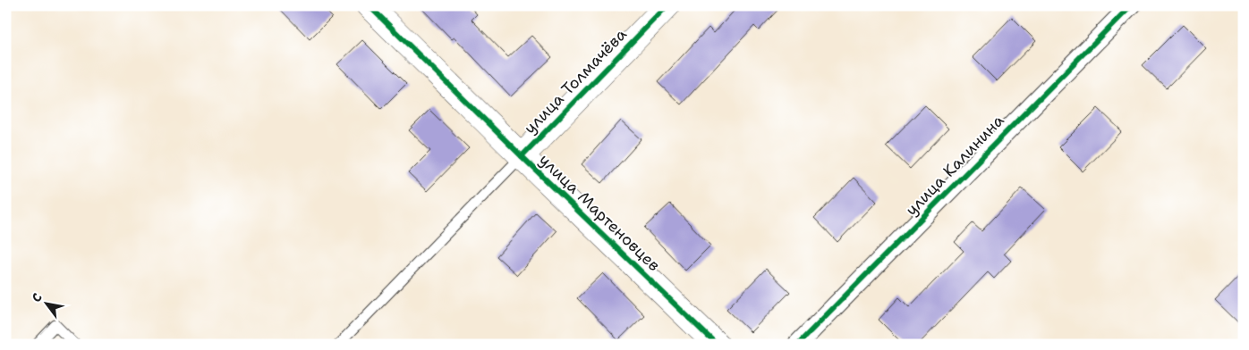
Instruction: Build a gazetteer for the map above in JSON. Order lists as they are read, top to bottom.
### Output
{
  "streets": {
    "street": ["улица Толмачёва", "улица Калинина", "улица Мартеновцев"]
  },
  "crossings": [
    ["улица Толмачёва", "улица Мартеновцев"]
  ],
  "north": "top left"
}
